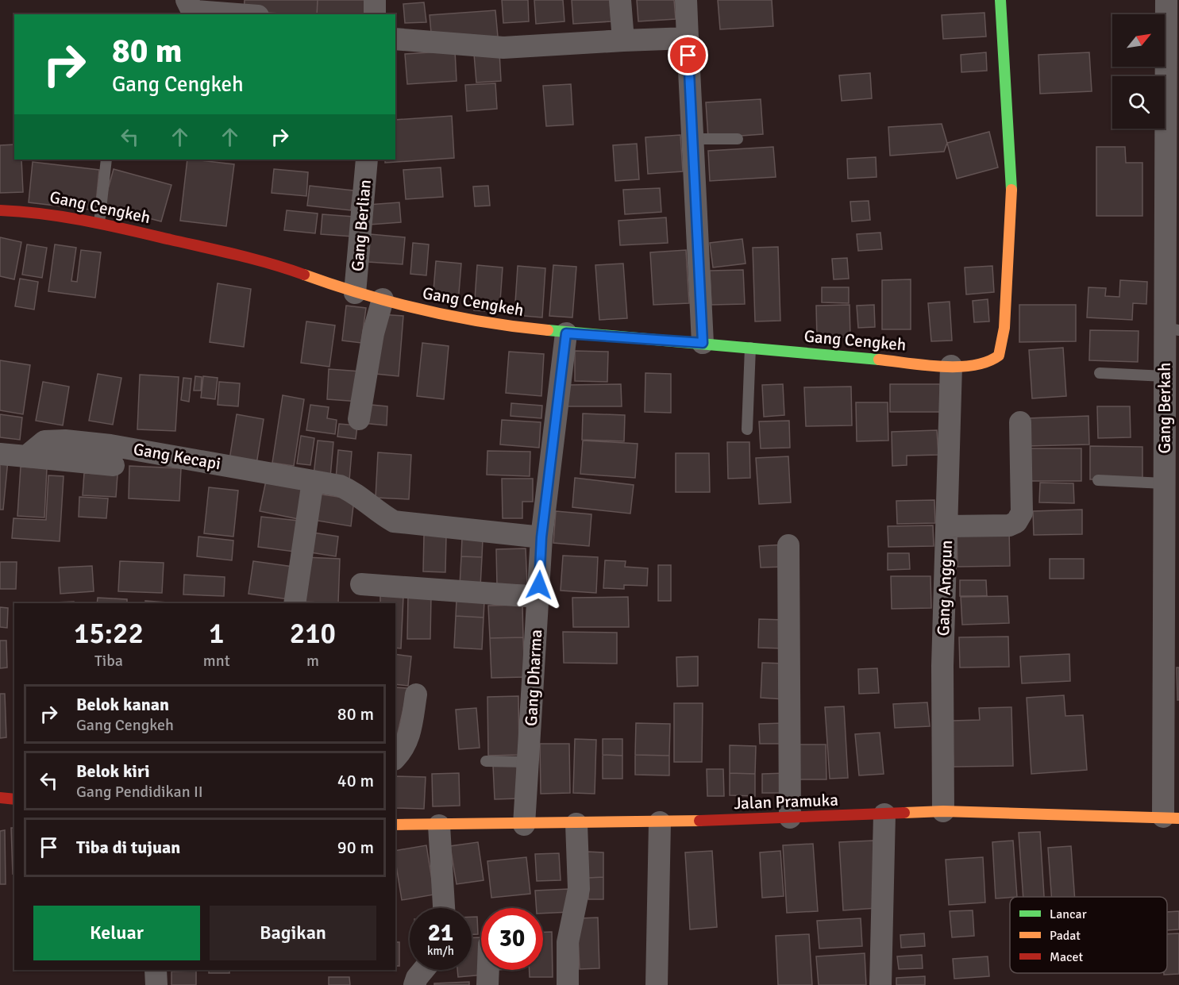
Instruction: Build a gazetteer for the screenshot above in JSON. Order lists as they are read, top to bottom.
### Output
{
  "streets": {
    "street": [
      "Gang Cengkeh",
      "Gang Berlian",
      "Gang Berkah",
      "Gang Kecapi",
      "Gang Anggun",
      "Gang Dharma",
      "Jalan Pramuka"
    ]
  },
  "crossings": [
    ["Gang Cengkeh", "Gang Berlian"],
    ["Gang Cengkeh", "Gang Anggun"],
    ["Gang Cengkeh", "Gang Dharma"],
    ["Gang Berkah", "Jalan Pramuka"],
    ["Gang Kecapi", "Gang Dharma"],
    ["Gang Anggun", "Jalan Pramuka"],
    ["Gang Dharma", "Jalan Pramuka"]
  ],
  "legend": ["Lancar", "Padat", "Macet"],
  "north": "top right",
  "page": {
    "turn": ["80 m", "Gang Cengkeh"],
    "eta": [
      "15:22",
      "Tiba",
      "1",
      "mnt",
      "210",
      "m"
    ],
    "list": [
      {
        "name": "Belok kanan",
        "note": "Gang Cengkeh",
        "value": "80 m"
      },
      {
        "name": "Belok kiri",
        "note": "Gang Pendidikan II",
        "value": "40 m"
      },
      {
        "name": "Tiba di tujuan",
        "value": "90 m"
      }
    ],
    "buttons": ["Keluar", "Bagikan"],
    "speed": "21 km/h",
    "limit": "30"
  }
}
